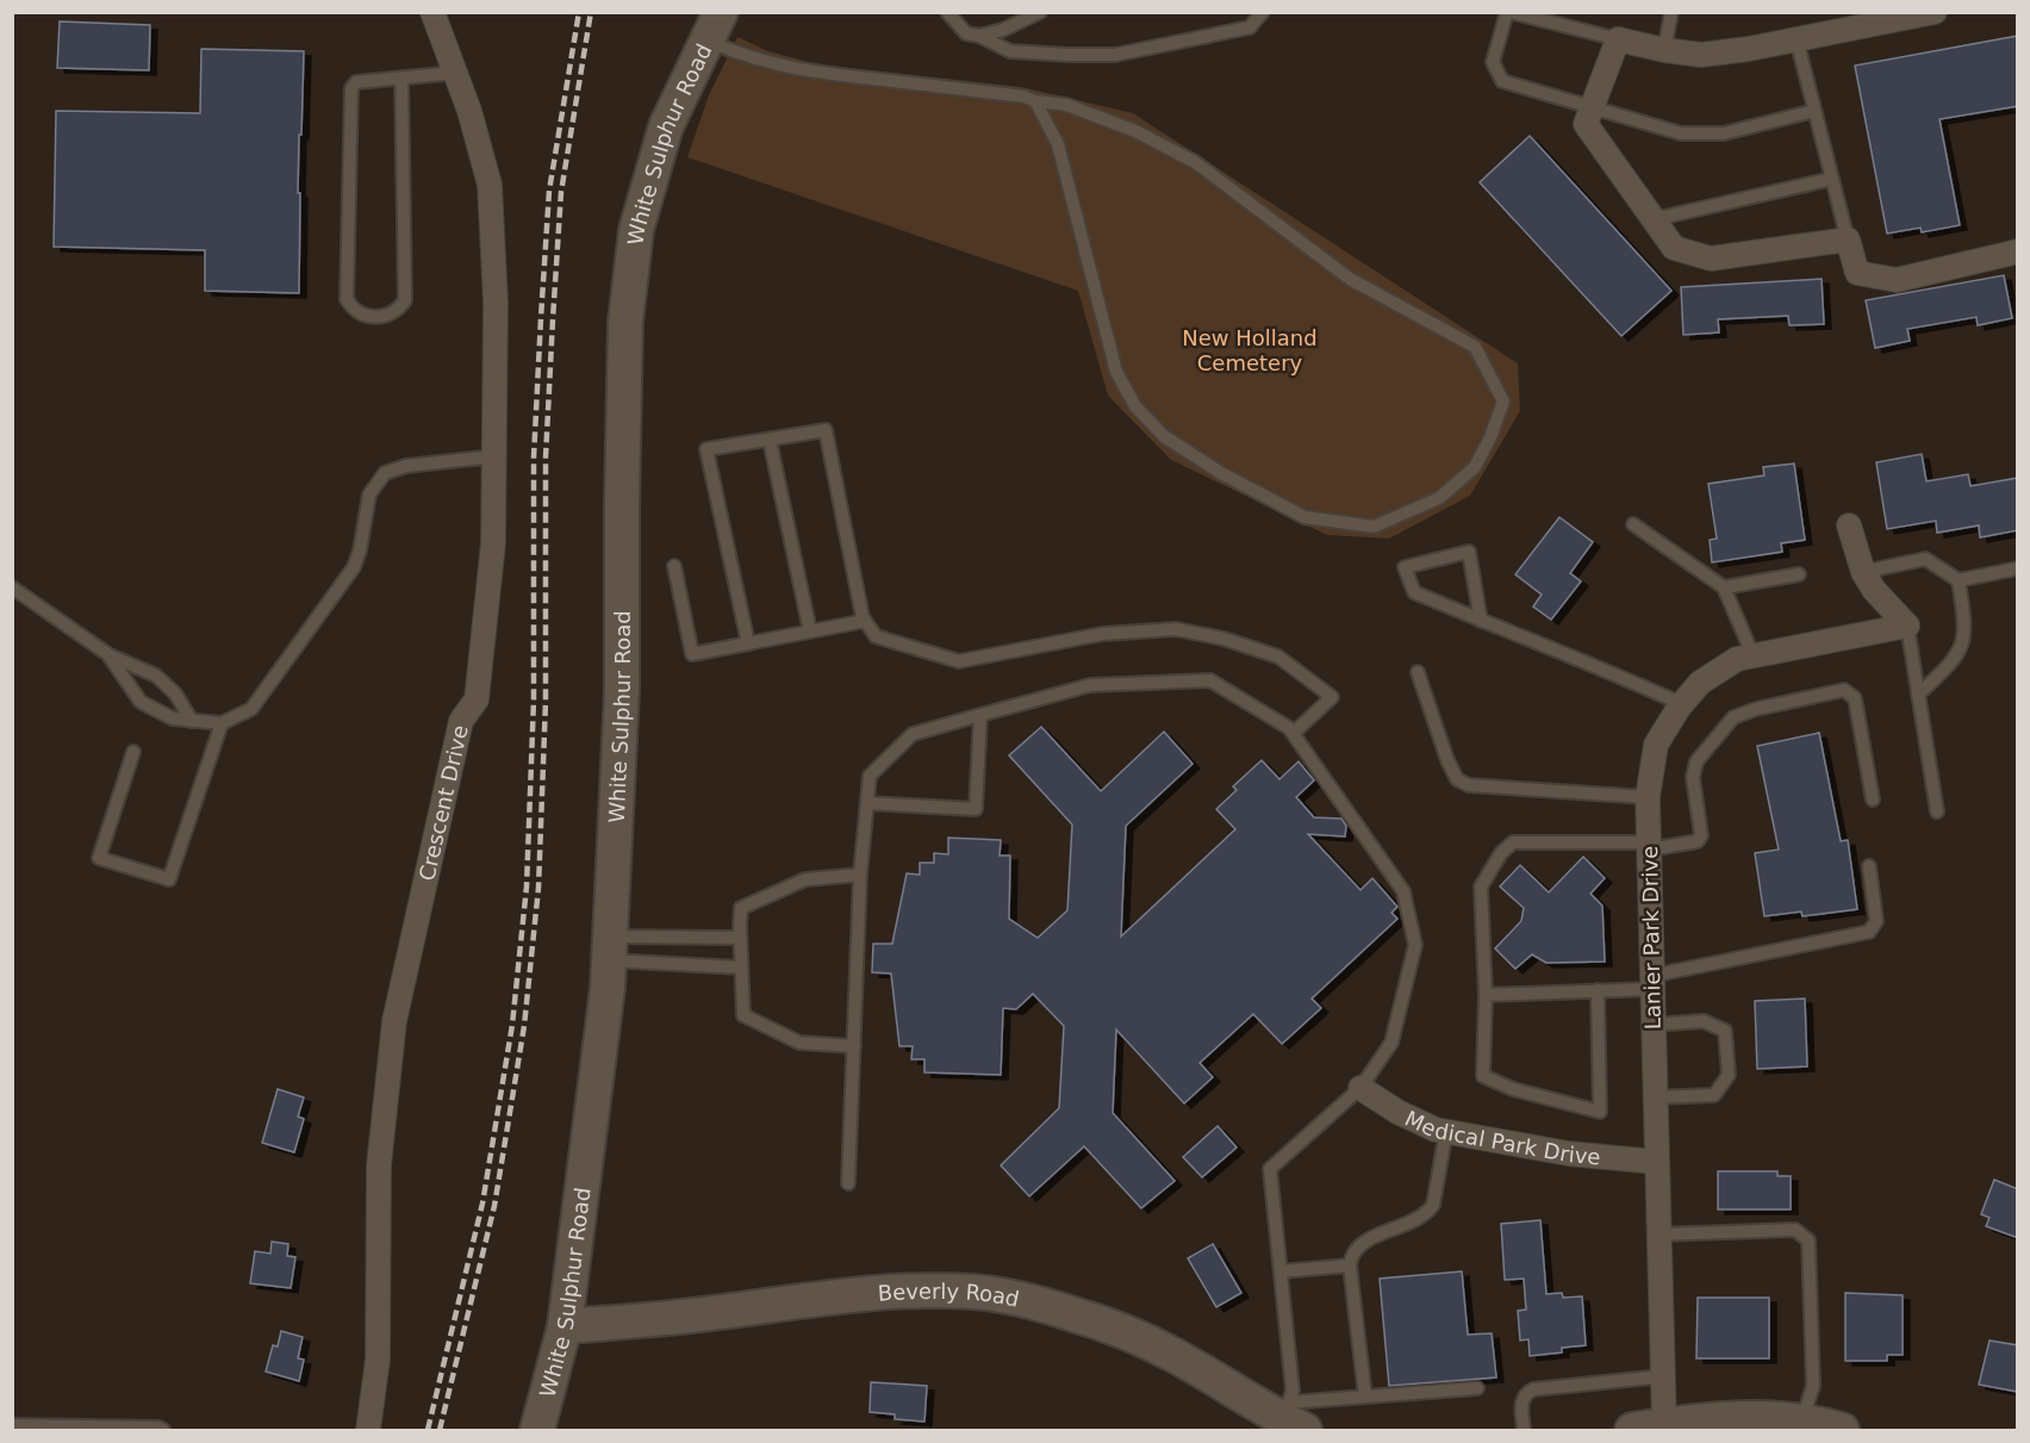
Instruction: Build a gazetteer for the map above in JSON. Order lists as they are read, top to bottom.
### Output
{
  "streets": {
    "street": [
      "White Sulphur Road",
      "Crescent Drive",
      "Lanier Park Drive",
      "Medical Park Drive",
      "Beverly Road"
    ]
  },
  "crossings": [
    ["White Sulphur Road", "Beverly Road"],
    ["Lanier Park Drive", "Medical Park Drive"]
  ],
  "parks": ["New Holland Cemetery"]
}
